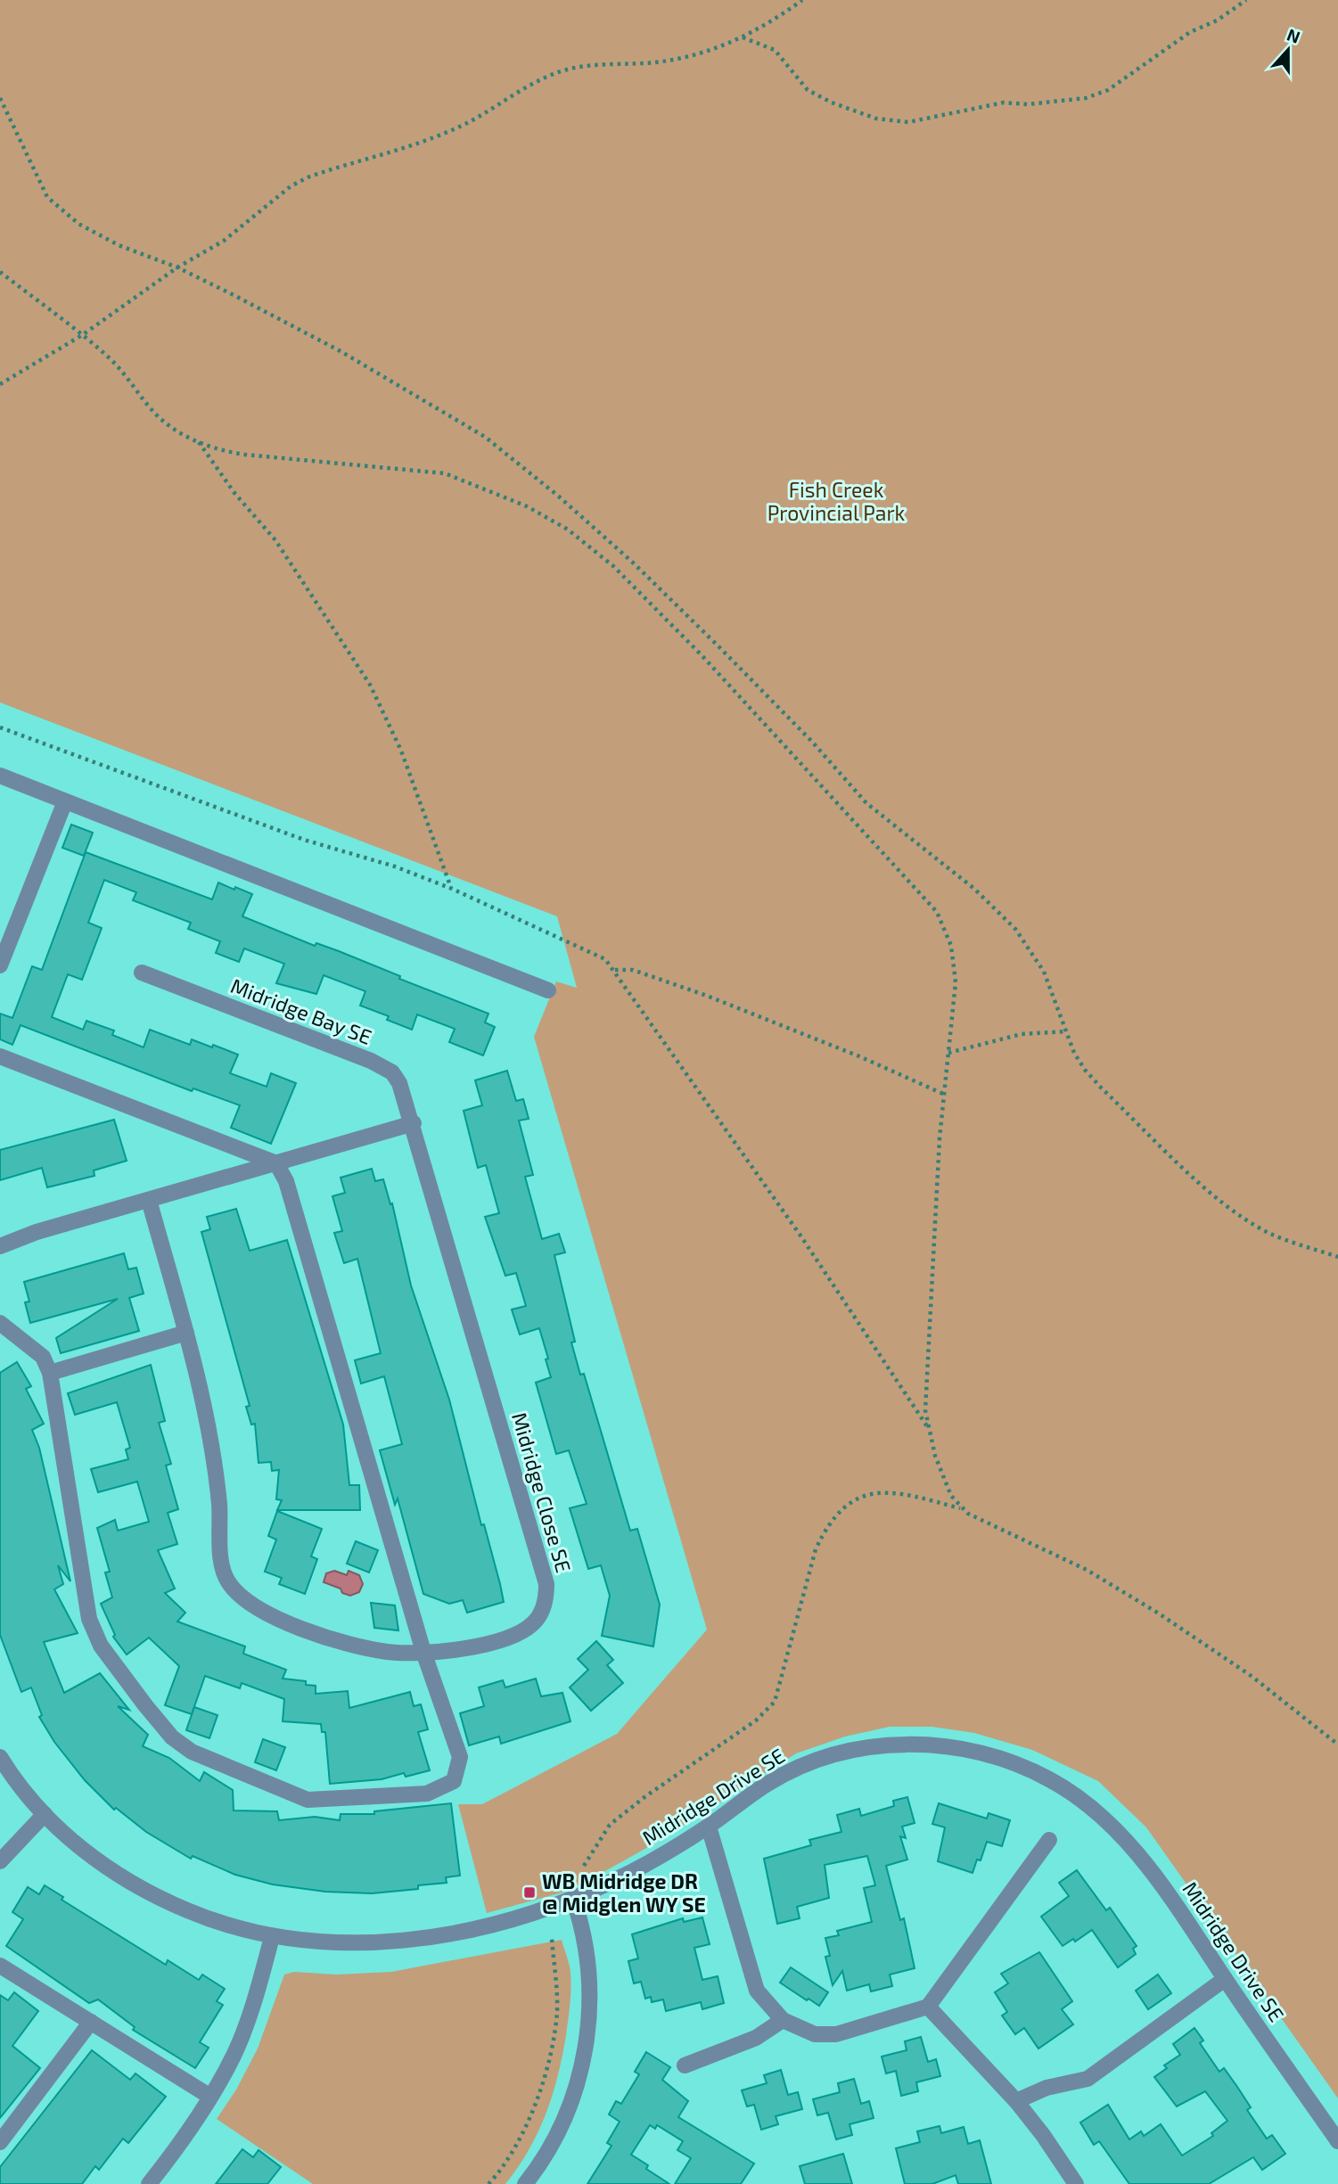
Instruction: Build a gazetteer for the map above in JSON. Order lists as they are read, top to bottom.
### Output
{
  "streets": {
    "street": ["Midridge Bay SE", "Midridge Close SE", "Midridge Drive SE"]
  },
  "crossings": [
    ["Midridge Bay SE", "Midridge Close SE"]
  ],
  "parks": ["Fish Creek Provincial Park"],
  "places": {
    "transit": ["WB Midridge DR @ Midglen WY SE"]
  },
  "north": "top"
}
